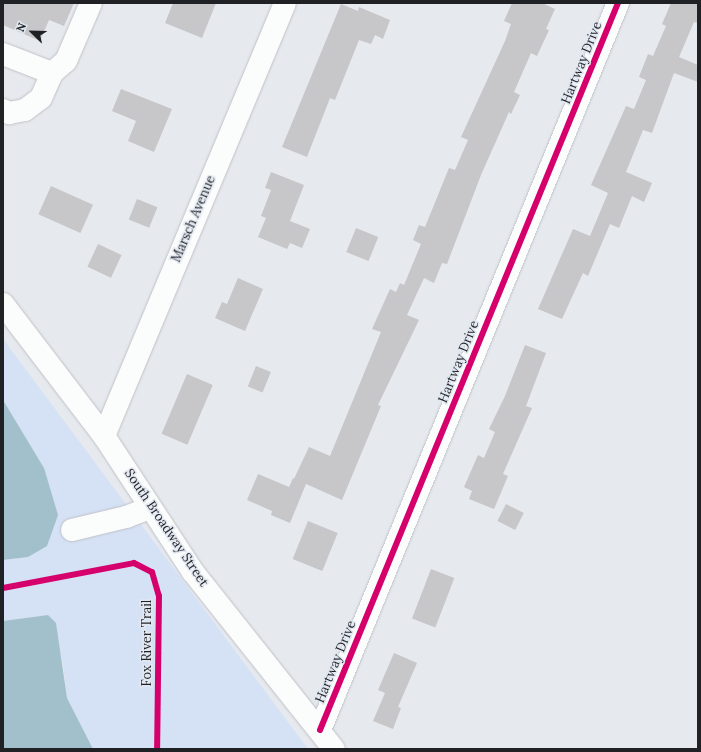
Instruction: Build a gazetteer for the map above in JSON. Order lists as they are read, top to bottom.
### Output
{
  "streets": {
    "street": ["Hartway Drive", "Marsch Avenue", "South Broadway Street"],
    "cycle path": ["Fox River Trail"]
  },
  "crossings": [
    ["Hartway Drive", "South Broadway Street"],
    ["Marsch Avenue", "South Broadway Street"]
  ],
  "north": "top left"
}
